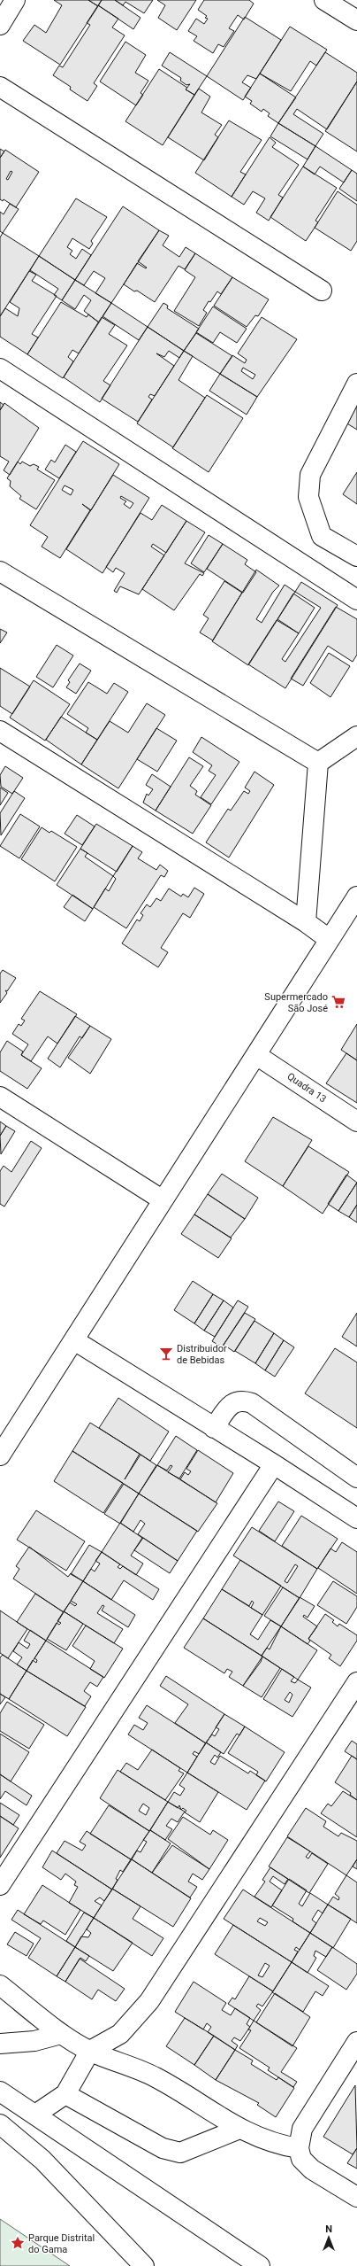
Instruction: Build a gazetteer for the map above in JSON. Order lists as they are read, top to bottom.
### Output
{
  "streets": {
    "main road": ["Quadra 13"]
  },
  "places": {
    "supermarket": ["Supermercado São José"],
    "bar": ["Distribuidor de Bebidas"],
    "place": ["Parque Distrital do Gama"]
  },
  "north": "top"
}
